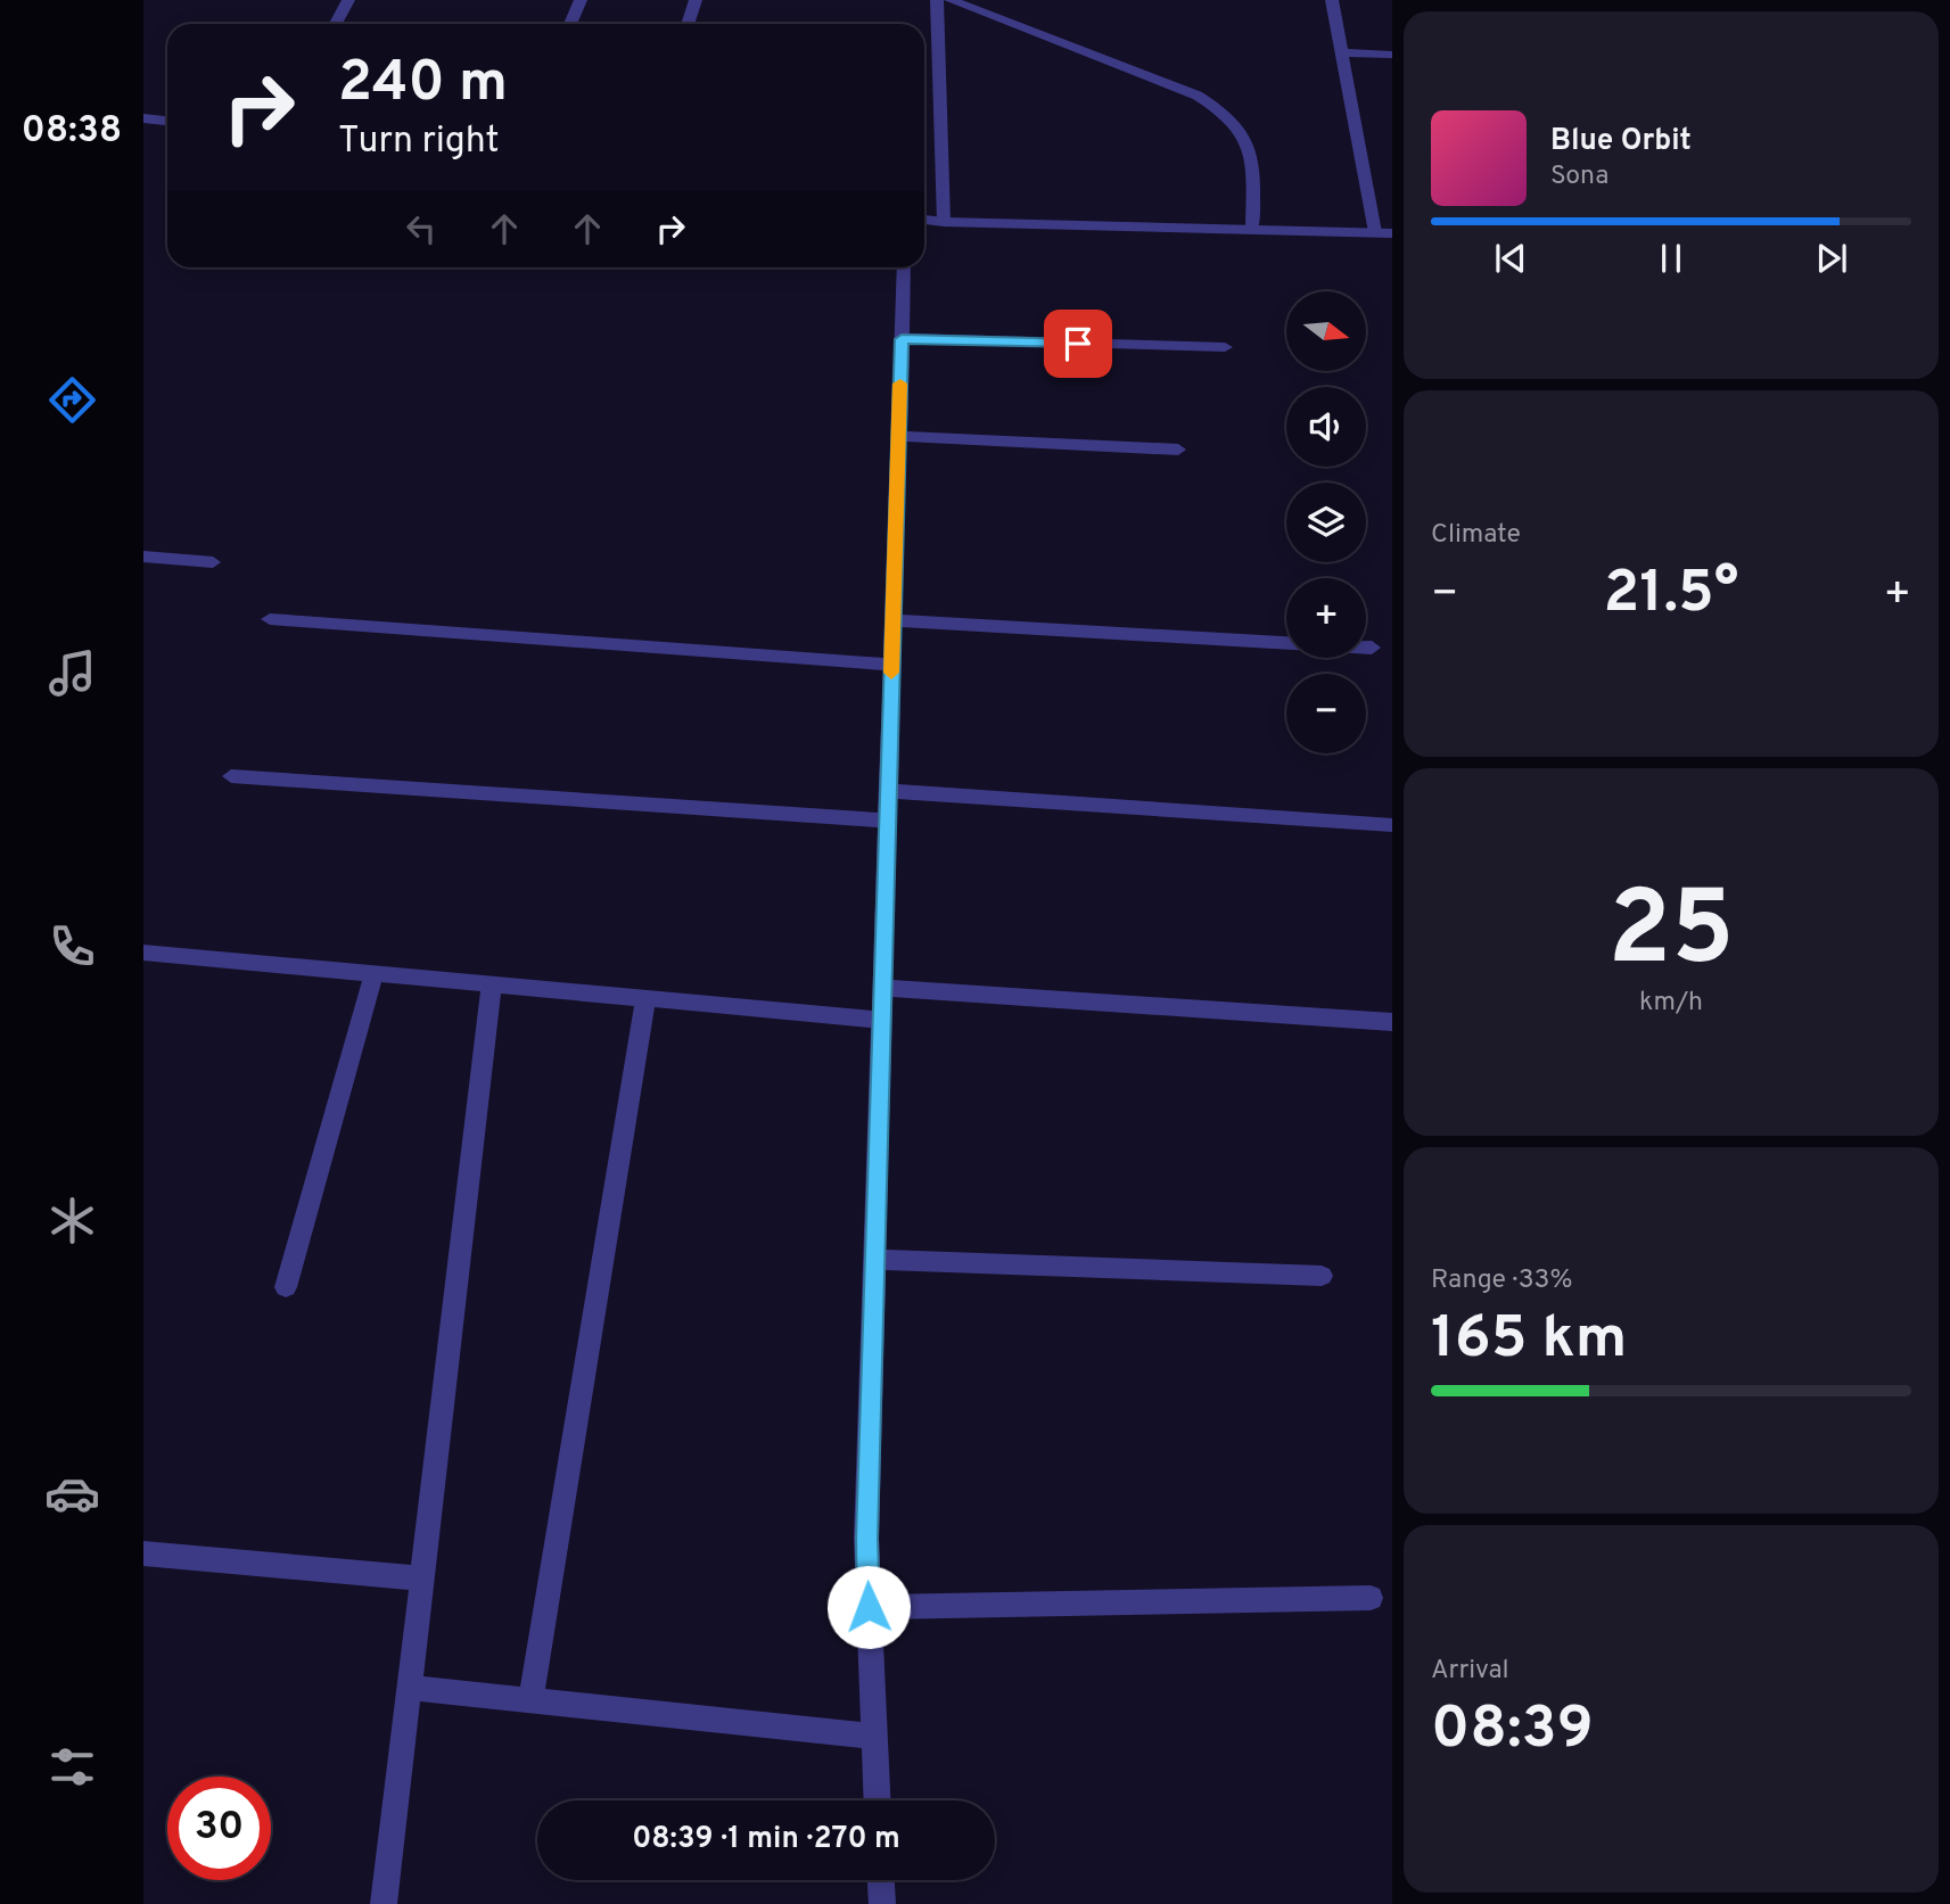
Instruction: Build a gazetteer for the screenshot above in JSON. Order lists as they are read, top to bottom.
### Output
{
  "north": "right",
  "page": {
    "tabs": "08:38",
    "turn": ["240 m", "Turn right"],
    "song": ["Blue Orbit", "Sona"],
    "map_buttons": ["+", "−"],
    "tile": [
      "Climate",
      ["25", "km/h"],
      ["Range · 33%", "165 km"],
      ["Arrival", "08:39"]
    ],
    "heat": ["−", "21.5°", "+"],
    "limit": "30",
    "trip": "08:39 · 1 min · 270 m"
  }
}
